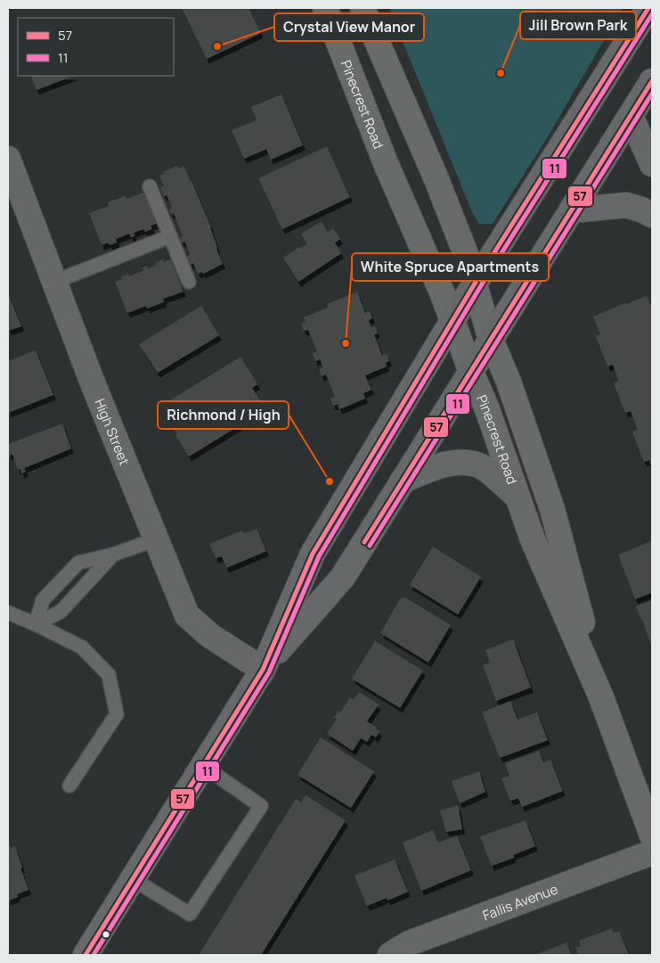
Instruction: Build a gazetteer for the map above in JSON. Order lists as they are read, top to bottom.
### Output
{
  "streets": {
    "main road": ["Pinecrest Road"],
    "street": ["High Street", "Fallis Avenue"]
  },
  "places": [
    "Crystal View Manor",
    "Jill Brown Park",
    "White Spruce Apartments",
    "Richmond / High"
  ],
  "lines": ["transit line 57", "transit line 11"],
  "legend": ["57", "11"]
}
